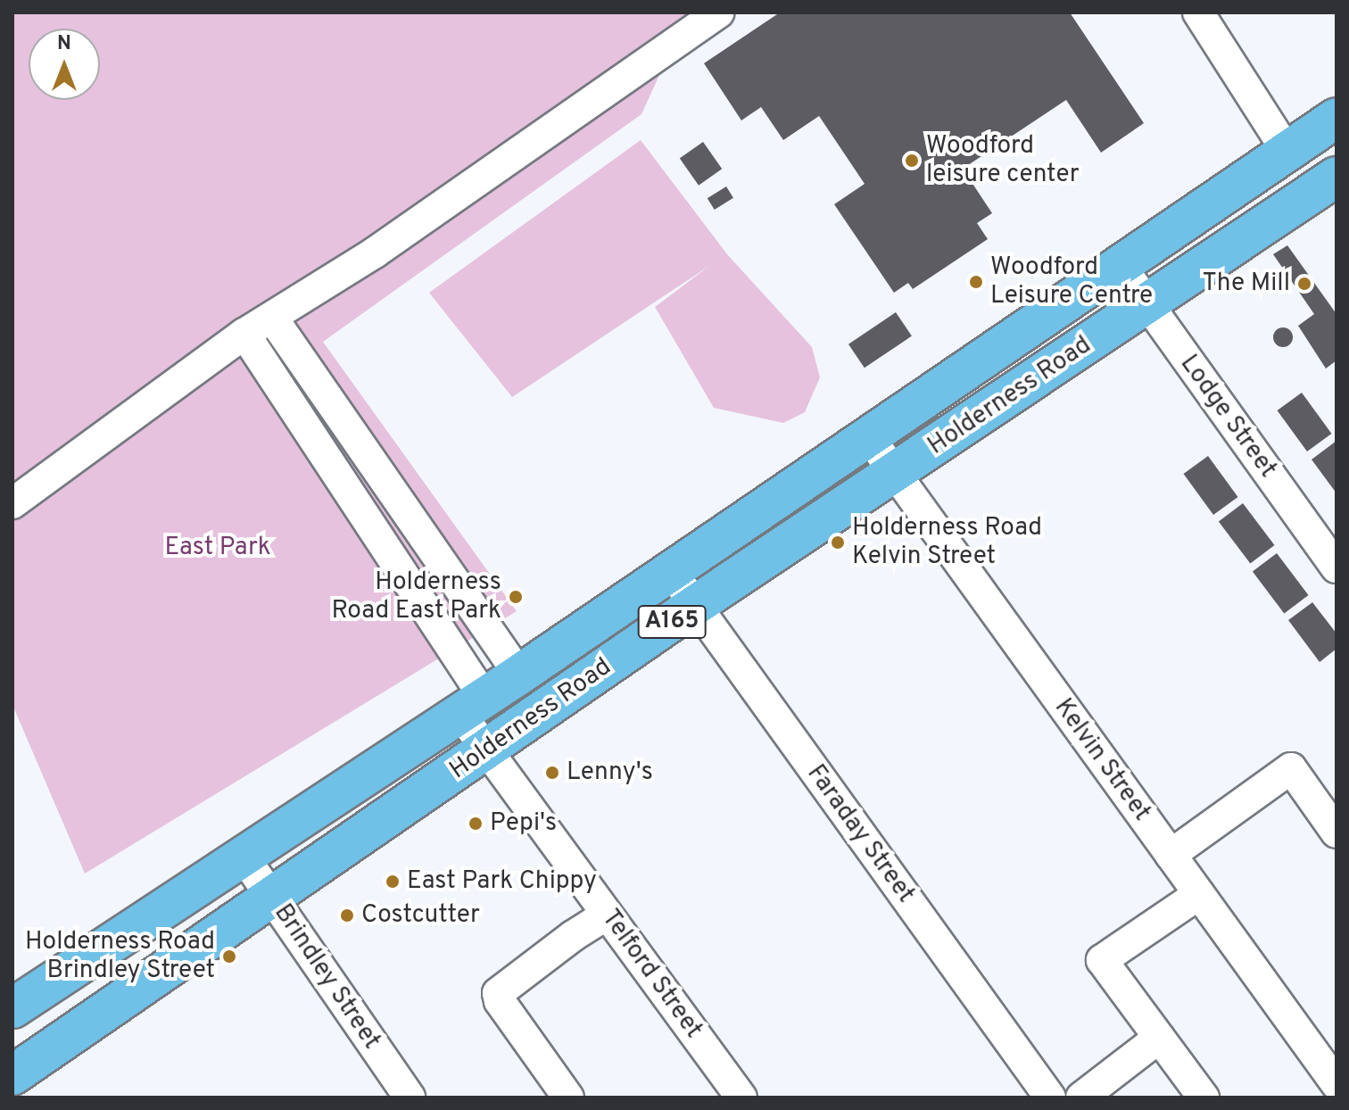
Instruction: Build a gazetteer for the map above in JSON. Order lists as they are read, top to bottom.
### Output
{
  "streets": {
    "highway": ["Holderness Road", "A165"],
    "street": [
      "Lodge Street",
      "Kelvin Street",
      "Faraday Street",
      "Telford Street",
      "Brindley Street"
    ]
  },
  "crossings": [
    ["Holderness Road", "Lodge Street"],
    ["Holderness Road", "Kelvin Street"],
    ["Holderness Road", "Faraday Street"],
    ["Holderness Road", "Telford Street"],
    ["Holderness Road", "Brindley Street"]
  ],
  "parks": ["East Park"],
  "places": [
    "Woodford leisure center",
    "Woodford Leisure Centre",
    "The Mill",
    "Holderness Road Kelvin Street",
    "Holderness Road East Park",
    "Lenny's",
    "Pepi's",
    "East Park Chippy",
    "Costcutter",
    "Holderness Road Brindley Street"
  ],
  "north": "top"
}
